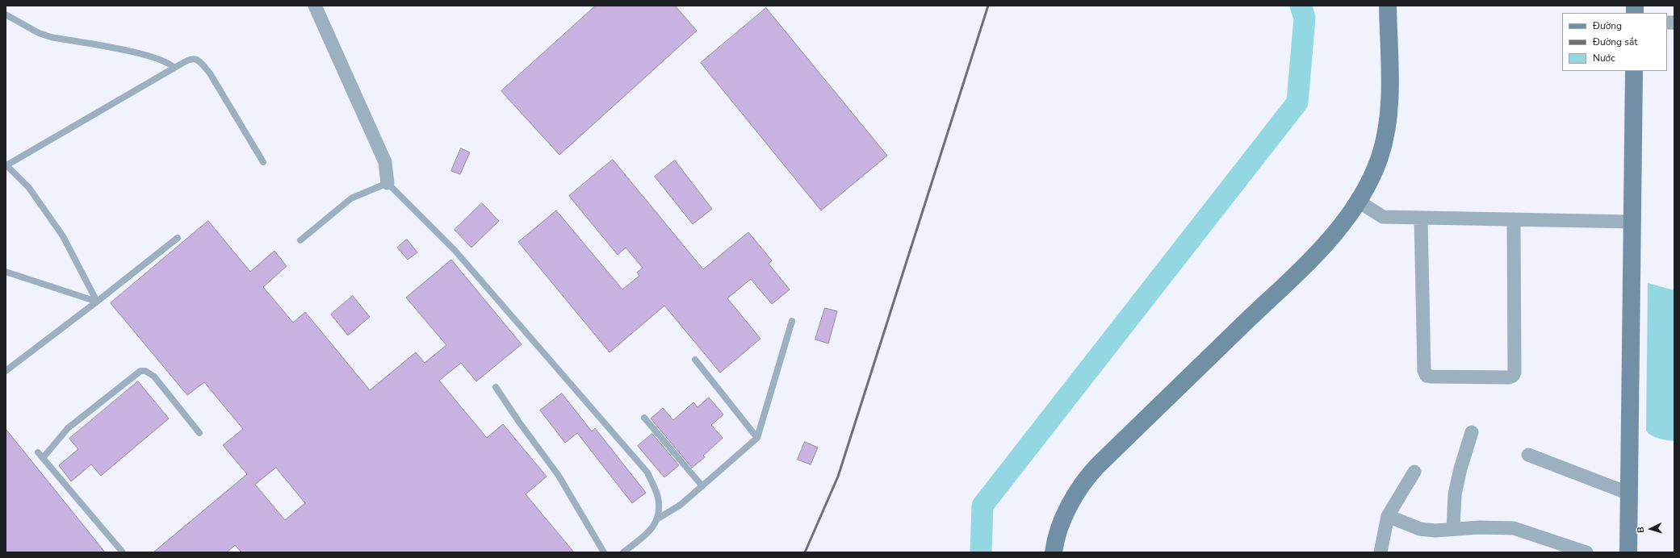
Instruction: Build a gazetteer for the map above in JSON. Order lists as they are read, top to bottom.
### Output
{
  "legend": ["Đường", "Đường sắt", "Nước"],
  "north": "left"
}
